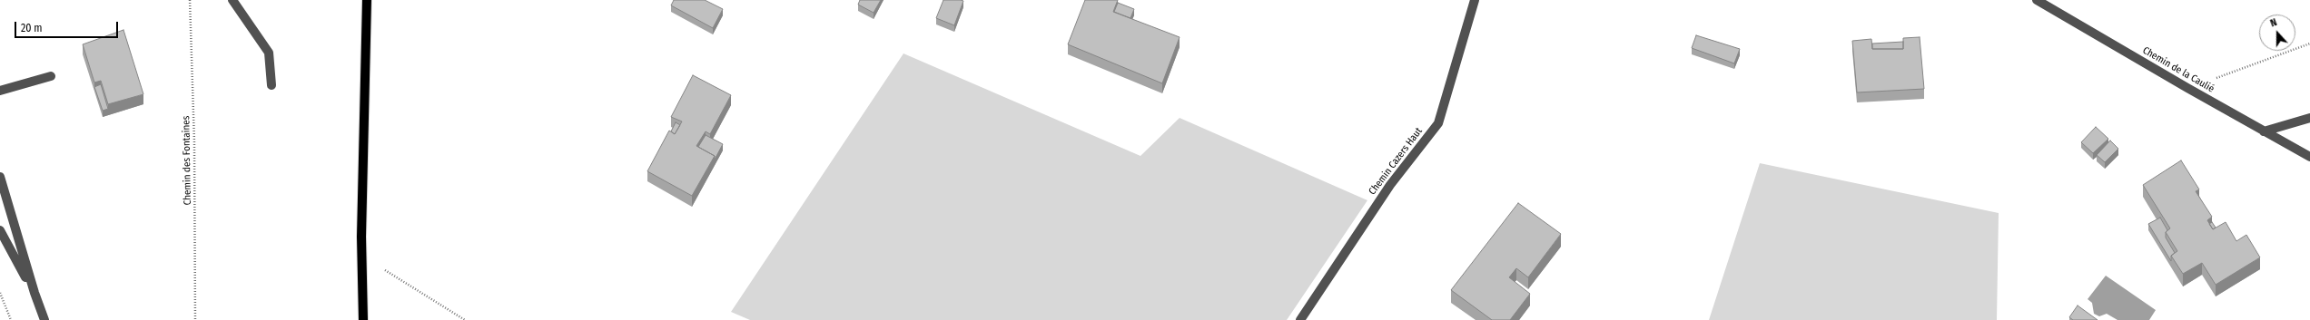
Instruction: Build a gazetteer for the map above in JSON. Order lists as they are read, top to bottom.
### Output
{
  "streets": {
    "street": ["Chemin de la Caulié", "Chemin Cazers Haut"],
    "path": ["Chemin des Fontaines"]
  },
  "scale_bar": "20 m",
  "north": "top"
}
